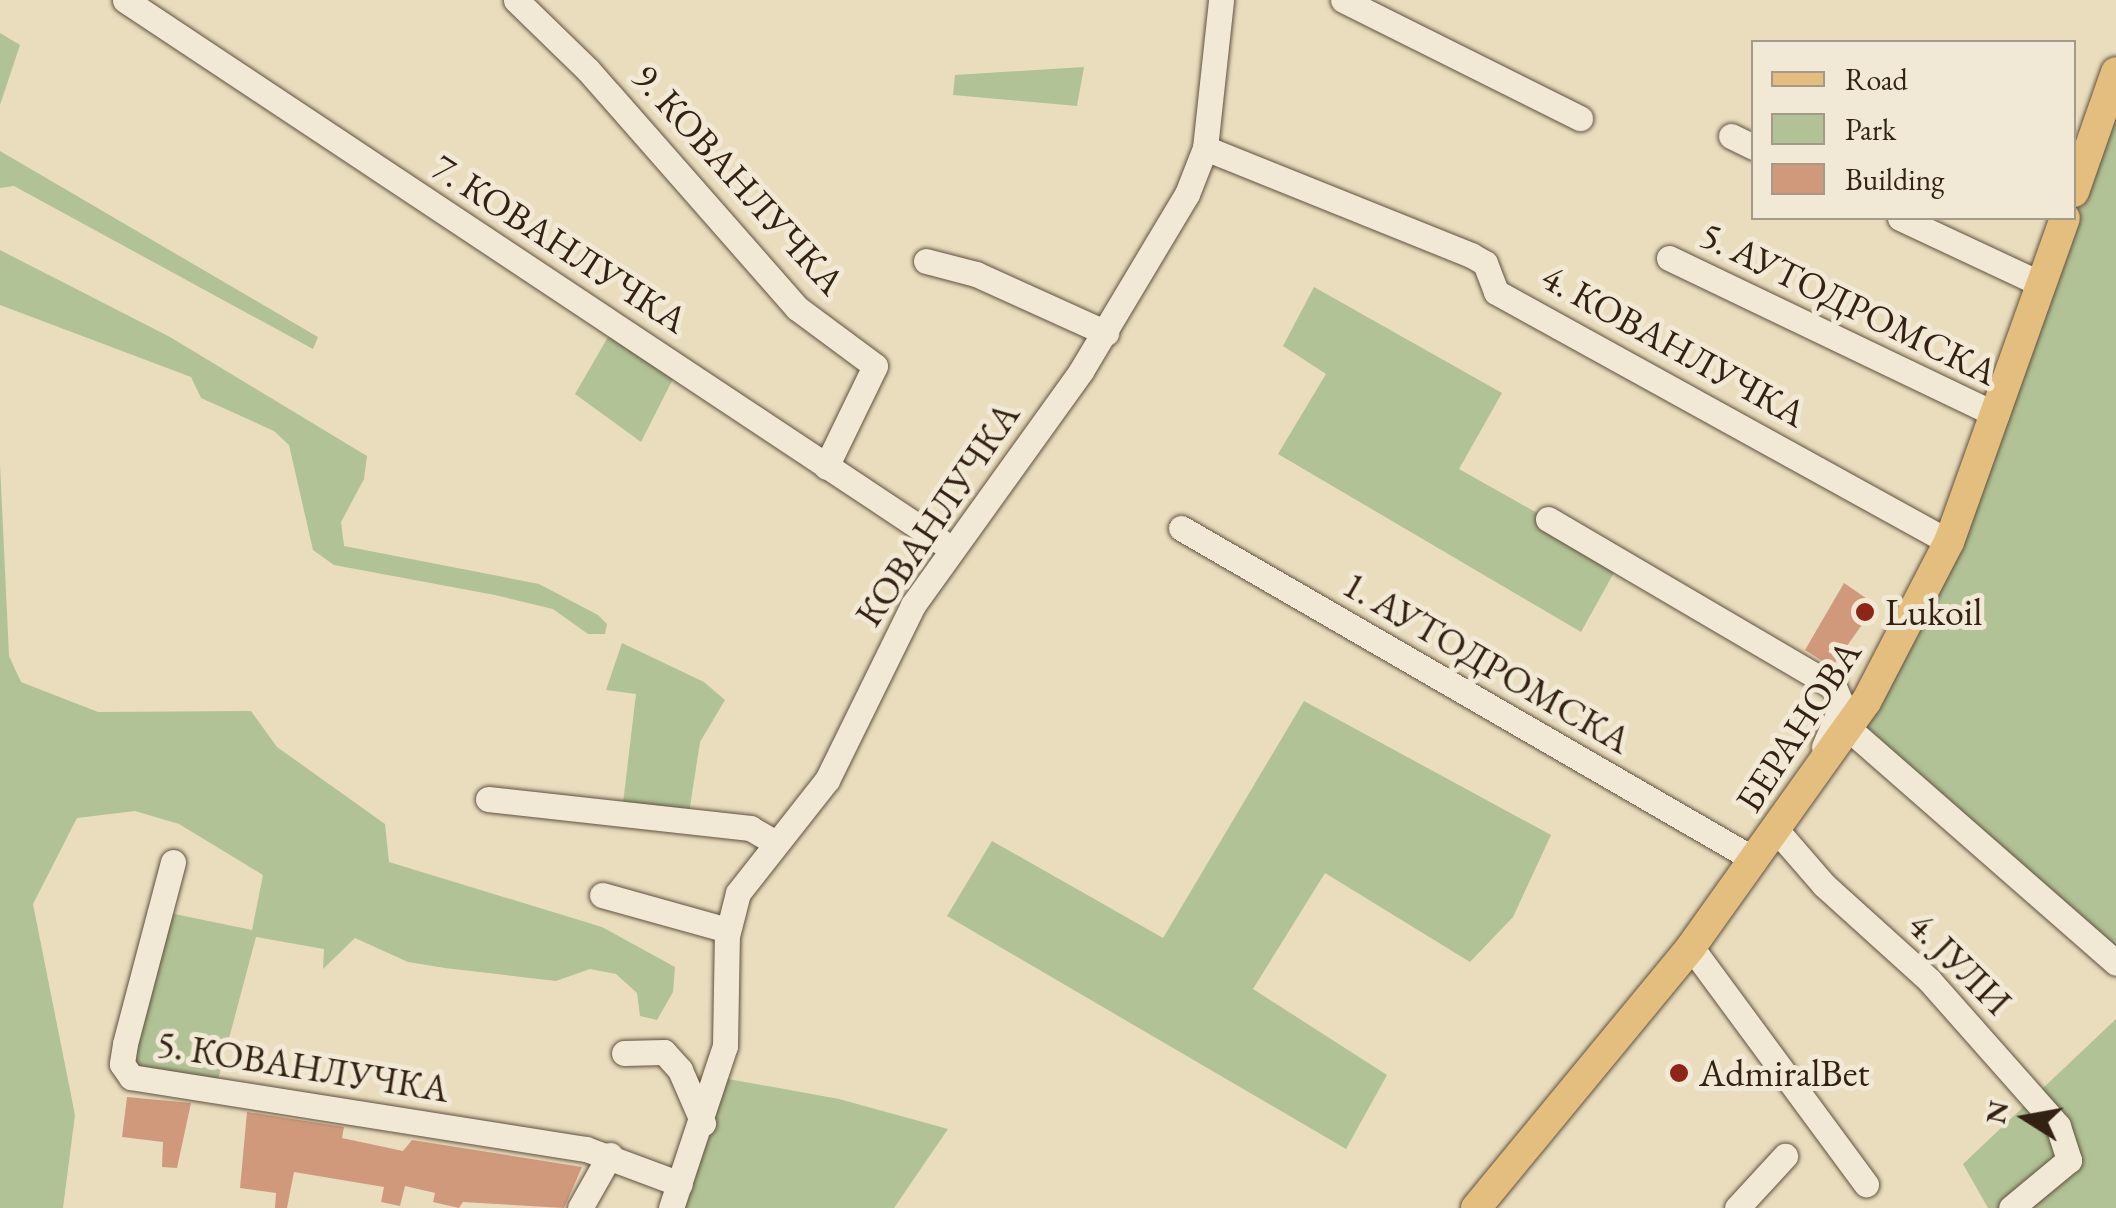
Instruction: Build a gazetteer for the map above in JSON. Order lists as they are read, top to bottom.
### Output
{
  "streets": {
    "main road": ["БЕРАНОВА"],
    "street": [
      "9. КОВАНЛУЧКА",
      "7. КОВАНЛУЧКА",
      "5. АУТОДРОМСКА",
      "4. КОВАНЛУЧКА",
      "КОВАНЛУЧКА",
      "1. АУТОДРОМСКА",
      "4. ЈУЛИ",
      "5. КОВАНЛУЧКА"
    ]
  },
  "crossings": [
    ["9. КОВАНЛУЧКА", "7. КОВАНЛУЧКА"],
    ["7. КОВАНЛУЧКА", "КОВАНЛУЧКА"],
    ["5. АУТОДРОМСКА", "БЕРАНОВА"],
    ["4. КОВАНЛУЧКА", "КОВАНЛУЧКА"],
    ["4. КОВАНЛУЧКА", "БЕРАНОВА"],
    ["КОВАНЛУЧКА", "5. КОВАНЛУЧКА"],
    ["1. АУТОДРОМСКА", "БЕРАНОВА"],
    ["БЕРАНОВА", "4. ЈУЛИ"]
  ],
  "places": ["Lukoil", "AdmiralBet"],
  "legend": ["Road", "Park", "Building"],
  "north": "left"
}
